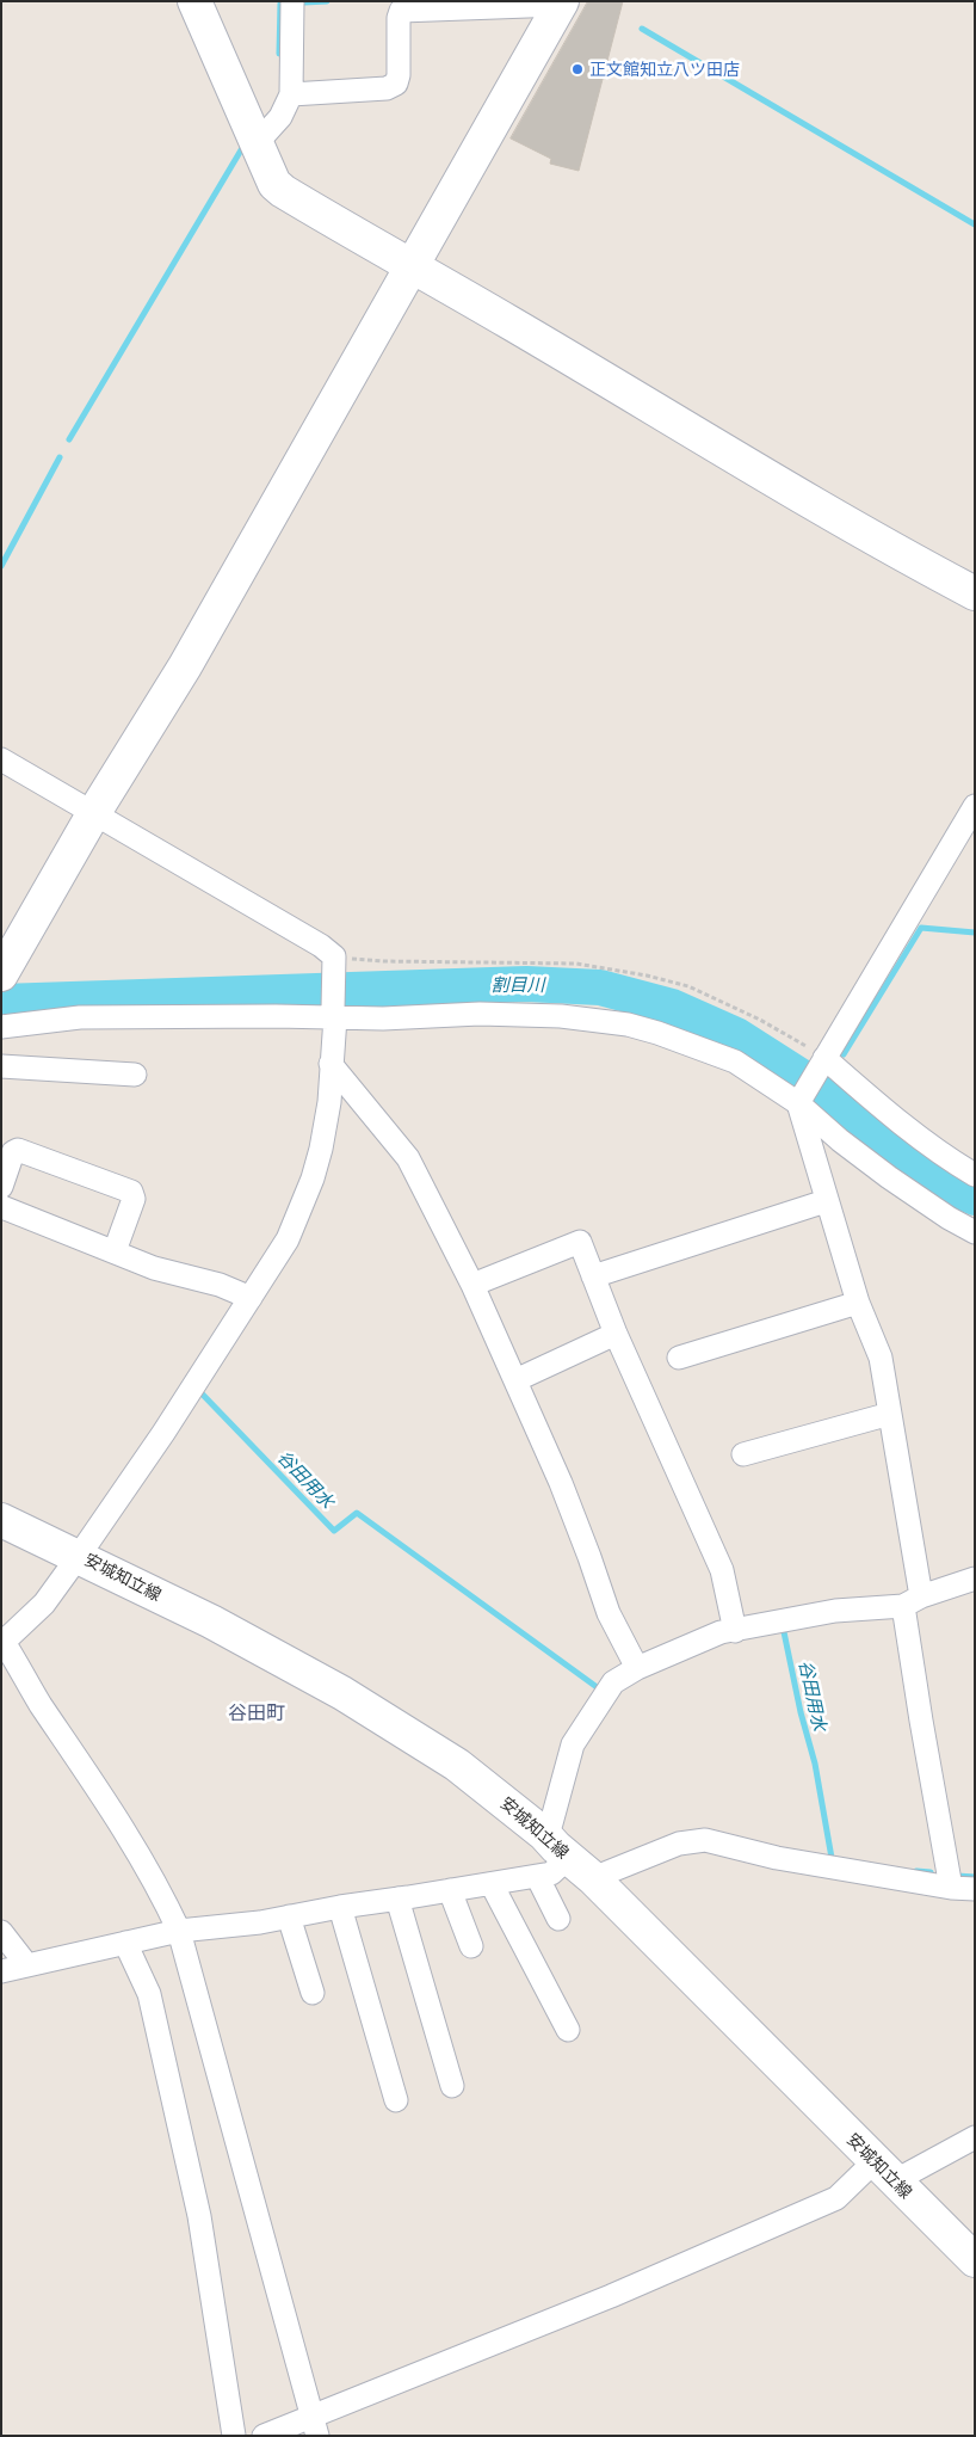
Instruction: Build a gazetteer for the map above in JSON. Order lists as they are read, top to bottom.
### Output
{
  "streets": {
    "street": ["安城知立線"]
  },
  "districts": ["谷田町"],
  "water": ["割目川", "谷田用水"],
  "places": ["正文館知立八ツ田店"]
}
